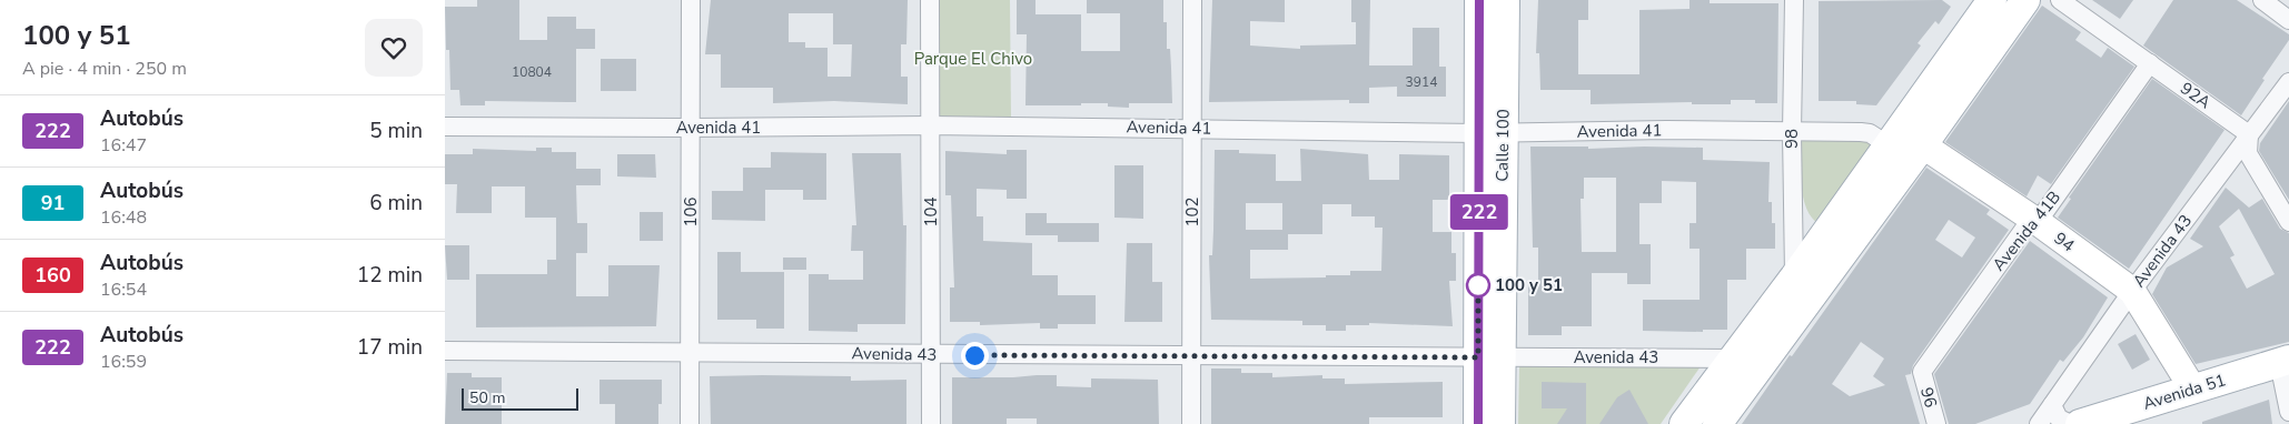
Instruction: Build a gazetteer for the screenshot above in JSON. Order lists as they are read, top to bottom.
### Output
{
  "streets": {
    "main road": ["Calle 100", "Avenida 51"],
    "street": [
      "92A",
      "Avenida 41",
      "98",
      "106",
      "104",
      "102",
      "Avenida 41B",
      "94",
      "Avenida 43",
      "96"
    ]
  },
  "crossings": [
    ["92A", "Avenida 41B"],
    ["92A", "Avenida 43"],
    ["Avenida 41", "98"],
    ["Avenida 41", "Calle 100"],
    ["Avenida 41", "106"],
    ["Avenida 41", "104"],
    ["Avenida 41", "102"],
    ["Avenida 41", "94"],
    ["Calle 100", "Avenida 43"],
    ["106", "Avenida 43"],
    ["104", "Avenida 43"],
    ["102", "Avenida 43"],
    ["Avenida 41B", "94"],
    ["Avenida 41B", "96"],
    ["94", "Avenida 43"],
    ["94", "Avenida 51"]
  ],
  "parks": ["Parque El Chivo"],
  "places": ["100 y 51"],
  "lines": ["bus line 222"],
  "house_numbers": ["10804", "3914"],
  "scale_bar": "50 m",
  "page": {
    "heading": ["100 y 51", "A pie · 4 min · 250 m"],
    "on_map": "222",
    "list": [
      {
        "mark": "222",
        "name": "Autobús",
        "note": "16:47",
        "value": "5 min"
      },
      {
        "mark": "91",
        "name": "Autobús",
        "note": "16:48",
        "value": "6 min"
      },
      {
        "mark": "160",
        "name": "Autobús",
        "note": "16:54",
        "value": "12 min"
      },
      {
        "mark": "222",
        "name": "Autobús",
        "note": "16:59",
        "value": "17 min"
      }
    ],
    "scale": "50 m"
  }
}
